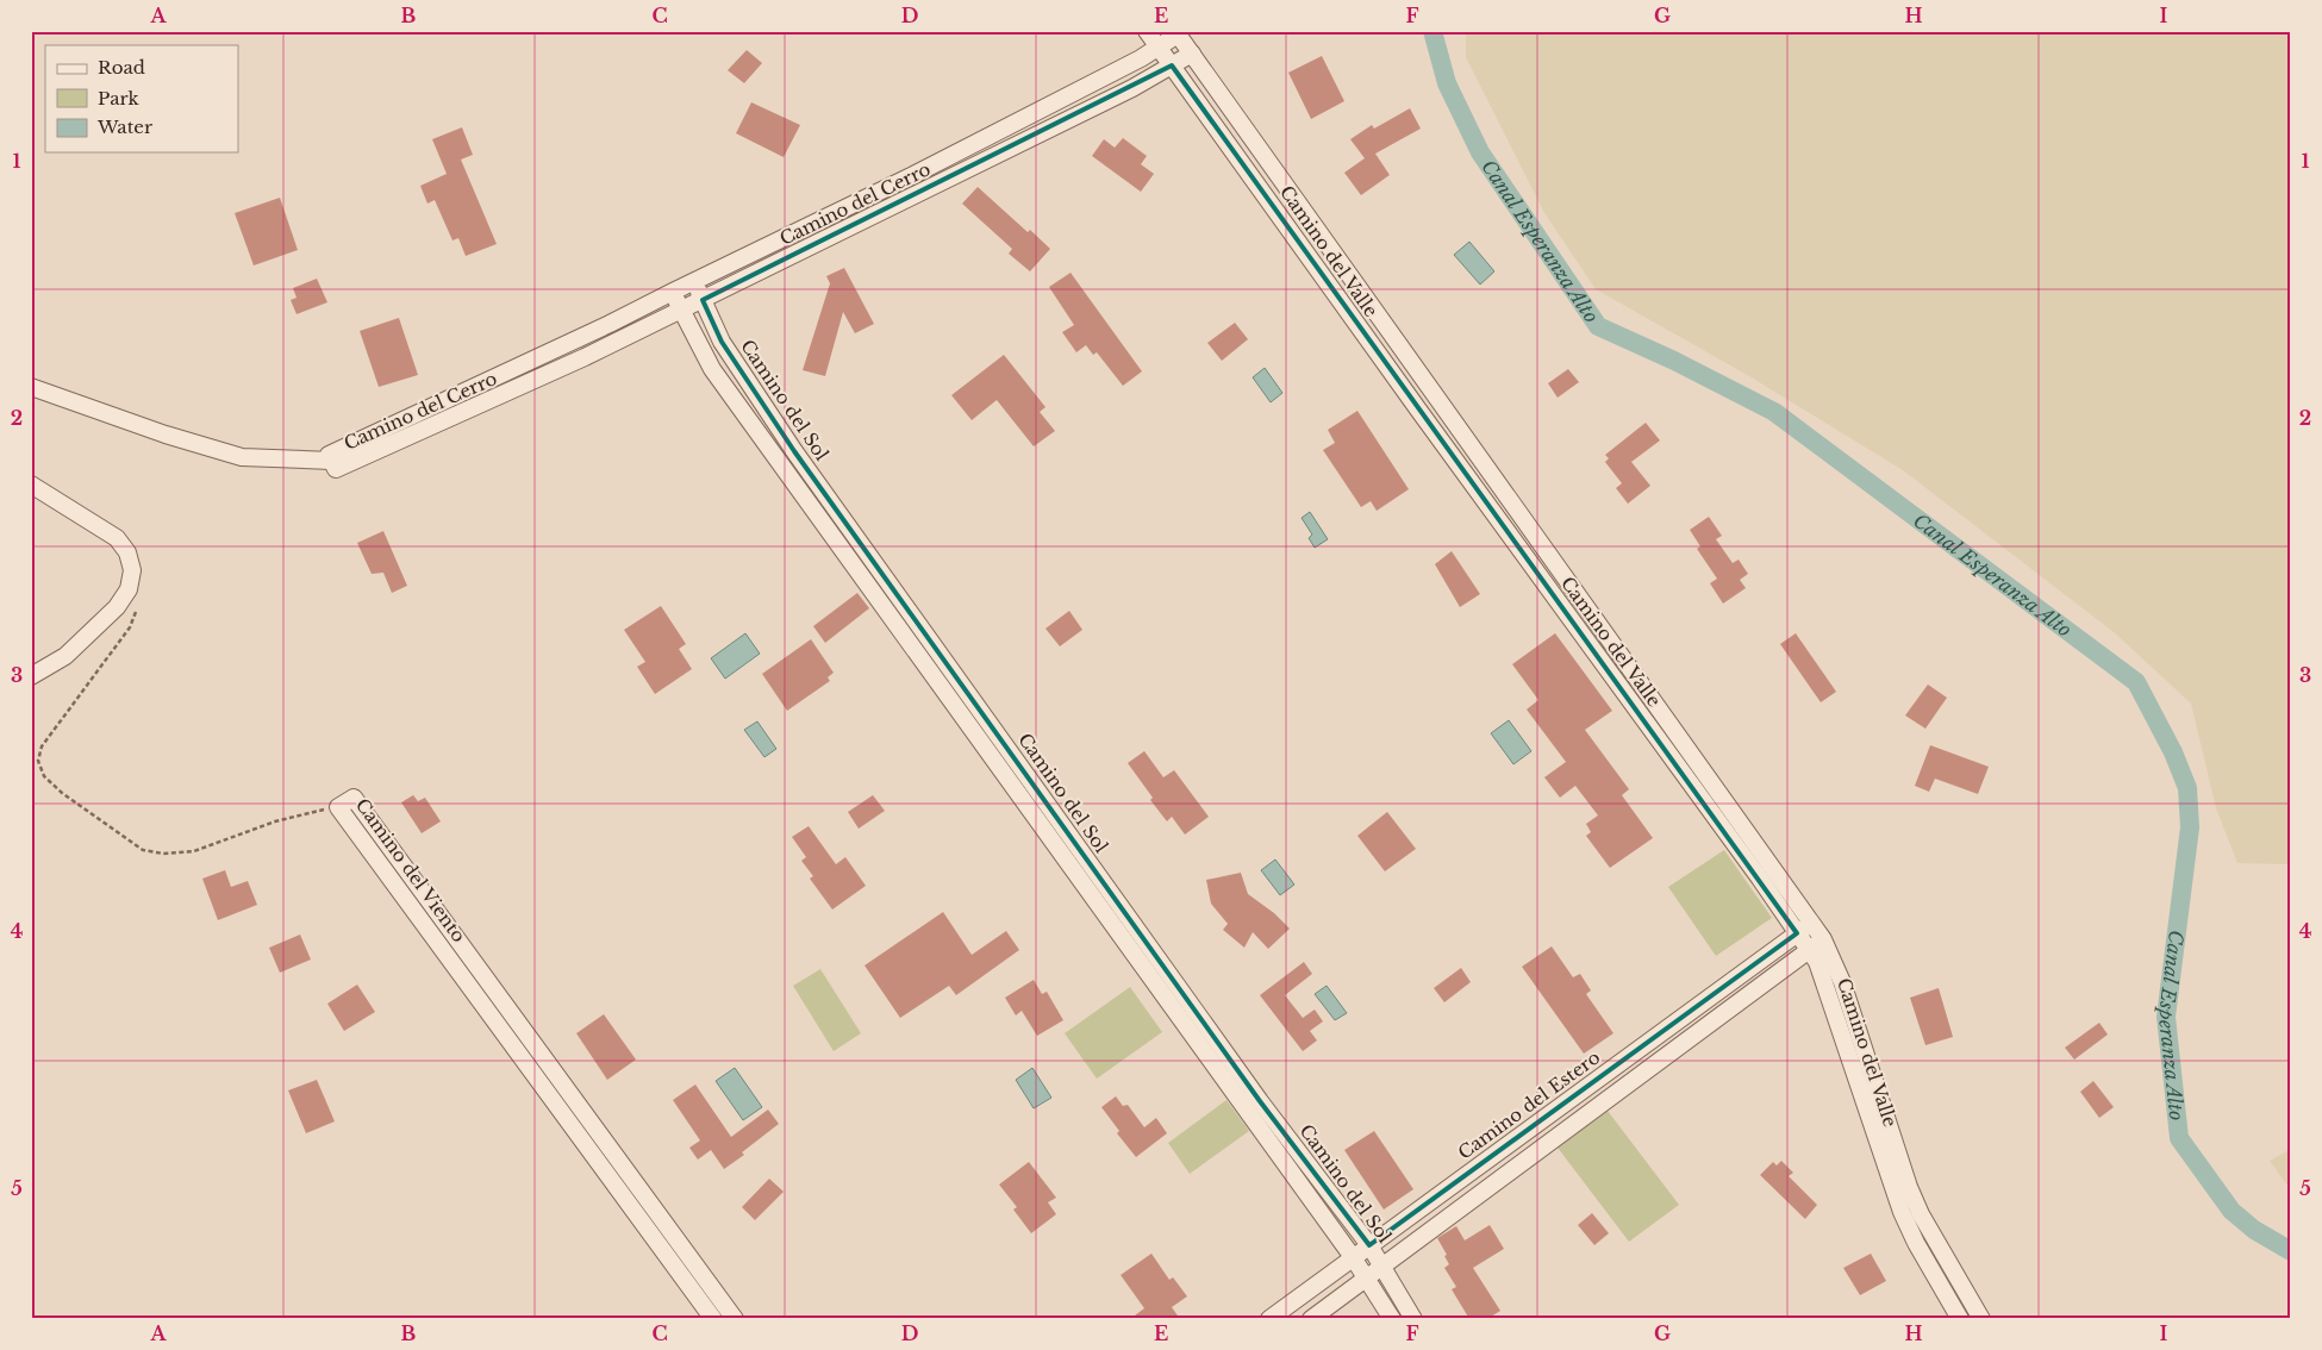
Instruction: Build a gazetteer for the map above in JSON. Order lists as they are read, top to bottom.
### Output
{
  "streets": {
    "street": [
      "Camino del Cerro",
      "Camino del Valle",
      "Camino del Sol",
      "Camino del Viento",
      "Camino del Estero"
    ]
  },
  "crossings": [
    ["Camino del Cerro", "Camino del Valle"],
    ["Camino del Cerro", "Camino del Sol"],
    ["Camino del Valle", "Camino del Estero"],
    ["Camino del Sol", "Camino del Estero"]
  ],
  "water": ["Canal Esperanza Alto"],
  "legend": ["Road", "Park", "Water"],
  "grid": {
    "columns": [
      "A",
      "B",
      "C",
      "D",
      "E",
      "F",
      "G",
      "H",
      "I"
    ],
    "rows": [
      "1",
      "2",
      "3",
      "4",
      "5"
    ]
  }
}
